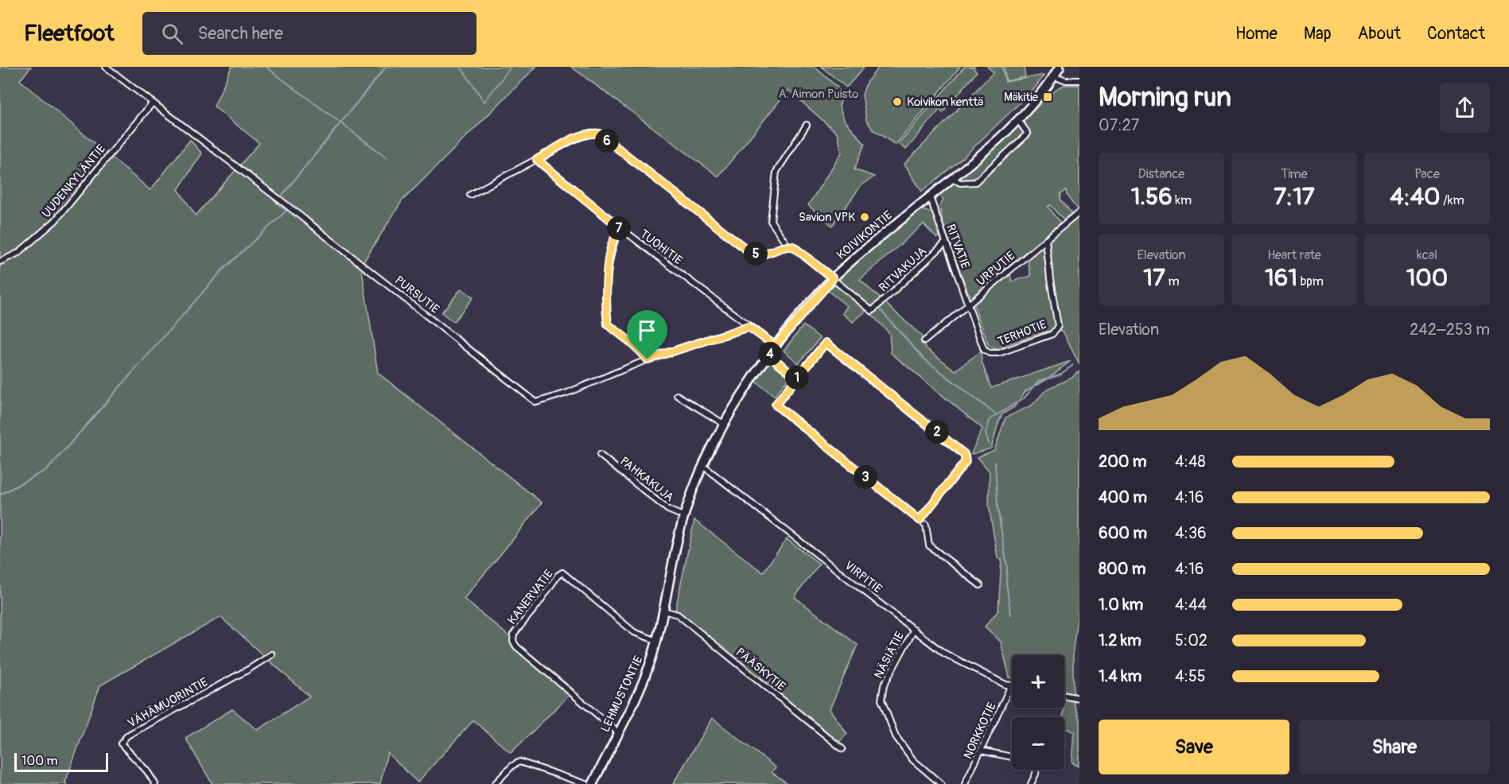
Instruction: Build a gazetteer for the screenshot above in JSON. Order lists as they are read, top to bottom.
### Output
{
  "streets": {
    "main road": ["KOIVIKONTIE", "LEHMUSTONTIE"],
    "street": [
      "UUDENKYLÄNTIE",
      "RITVATIE",
      "TUOHITIE",
      "URPUTIE",
      "RITVAKUJA",
      "PURSUTIE",
      "TERHOTIE",
      "PAHKAKUJA",
      "VIRPITIE",
      "KANERVATIE",
      "NÄSIÄTIE",
      "PÄÄSKYTIE",
      "VÄHÄMUORINTIE",
      "NORKKOTIE"
    ]
  },
  "crossings": [
    ["UUDENKYLÄNTIE", "PURSUTIE"],
    ["KOIVIKONTIE", "RITVATIE"],
    ["KOIVIKONTIE", "TUOHITIE"],
    ["KOIVIKONTIE", "RITVAKUJA"],
    ["KOIVIKONTIE", "PAHKAKUJA"],
    ["KOIVIKONTIE", "VIRPITIE"],
    ["KOIVIKONTIE", "PÄÄSKYTIE"],
    ["KOIVIKONTIE", "LEHMUSTONTIE"],
    ["RITVATIE", "URPUTIE"],
    ["RITVATIE", "RITVAKUJA"],
    ["RITVATIE", "TERHOTIE"],
    ["TUOHITIE", "PURSUTIE"],
    ["URPUTIE", "TERHOTIE"],
    ["VIRPITIE", "NÄSIÄTIE"],
    ["VIRPITIE", "NORKKOTIE"],
    ["KANERVATIE", "LEHMUSTONTIE"],
    ["PÄÄSKYTIE", "LEHMUSTONTIE"]
  ],
  "parks": ["A. Aimon Puisto"],
  "places": {
    "transit": ["Mäkitie"],
    "other": ["Koivikon kenttä", "Savion VPK"]
  },
  "scale_bar": "100 m",
  "page": {
    "header": "Fleetfoot",
    "search": "Search here",
    "nav": [
      "Home",
      "Map",
      "About",
      "Contact"
    ],
    "heading": ["Morning run", "07:27"],
    "pins": [
      "6",
      "7",
      "5",
      "4",
      "1",
      "2",
      "3"
    ],
    "stats": [
      ["Distance", "1.56 km"],
      ["Time", "7:17"],
      ["Pace", "4:40 /km"],
      ["Elevation", "17 m"],
      ["Heart rate", "161 bpm"],
      ["kcal", "100"]
    ],
    "chart": ["Elevation", "242–253 m"],
    "list": [
      {
        "name": "200 m",
        "note": "4:48"
      },
      {
        "name": "400 m",
        "note": "4:16"
      },
      {
        "name": "600 m",
        "note": "4:36"
      },
      {
        "name": "800 m",
        "note": "4:16"
      },
      {
        "name": "1.0 km",
        "note": "4:44"
      },
      {
        "name": "1.2 km",
        "note": "5:02"
      },
      {
        "name": "1.4 km",
        "note": "4:55"
      }
    ],
    "map_buttons": ["+", "−"],
    "buttons": ["Save", "Share"],
    "scale": "100 m"
  }
}
